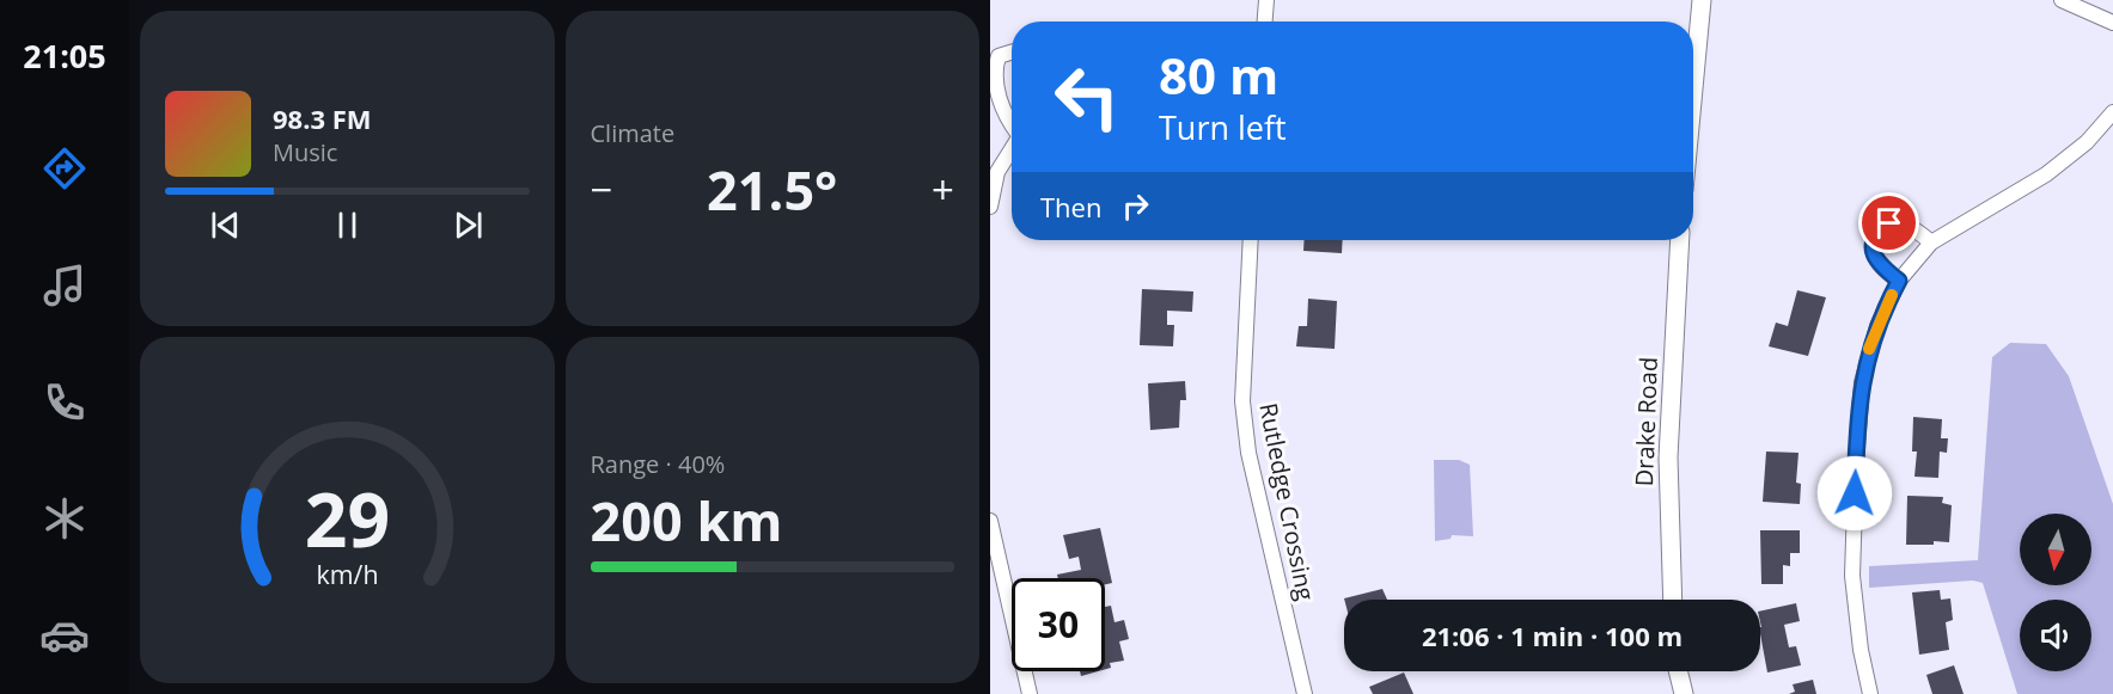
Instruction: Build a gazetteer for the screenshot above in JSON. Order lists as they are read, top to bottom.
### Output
{
  "streets": {
    "street": ["Drake Road", "Rutledge Crossing"]
  },
  "north": "bottom",
  "page": {
    "tabs": "21:05",
    "tile": [
      "Climate",
      ["Range · 40%", "200 km"]
    ],
    "turn": ["80 m", "Turn left"],
    "song": ["98.3 FM", "Music"],
    "heat": ["−", "21.5°", "+"],
    "then": "Then",
    "limit": "30",
    "trip": "21:06 · 1 min · 100 m",
    "gauge": ["29", "km/h"]
  }
}
